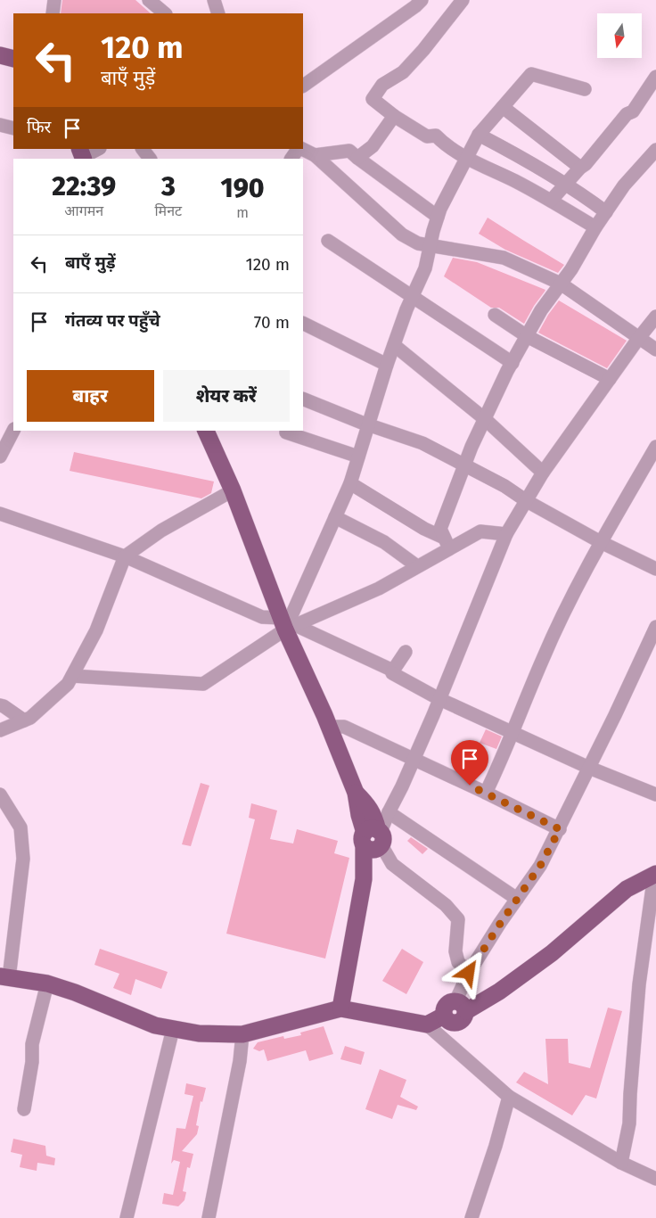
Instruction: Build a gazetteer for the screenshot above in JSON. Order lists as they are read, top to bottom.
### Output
{
  "north": "bottom",
  "page": {
    "turn": ["120 m", "बाएँ मुड़ें"],
    "then": "फिर",
    "eta": [
      "22:39",
      "आगमन",
      "3",
      "मिनट",
      "190",
      "m"
    ],
    "list": [
      {
        "name": "बाएँ मुड़ें",
        "value": "120 m"
      },
      {
        "name": "गंतव्य पर पहुँचे",
        "value": "70 m"
      }
    ],
    "buttons": ["बाहर", "शेयर करें"]
  }
}
